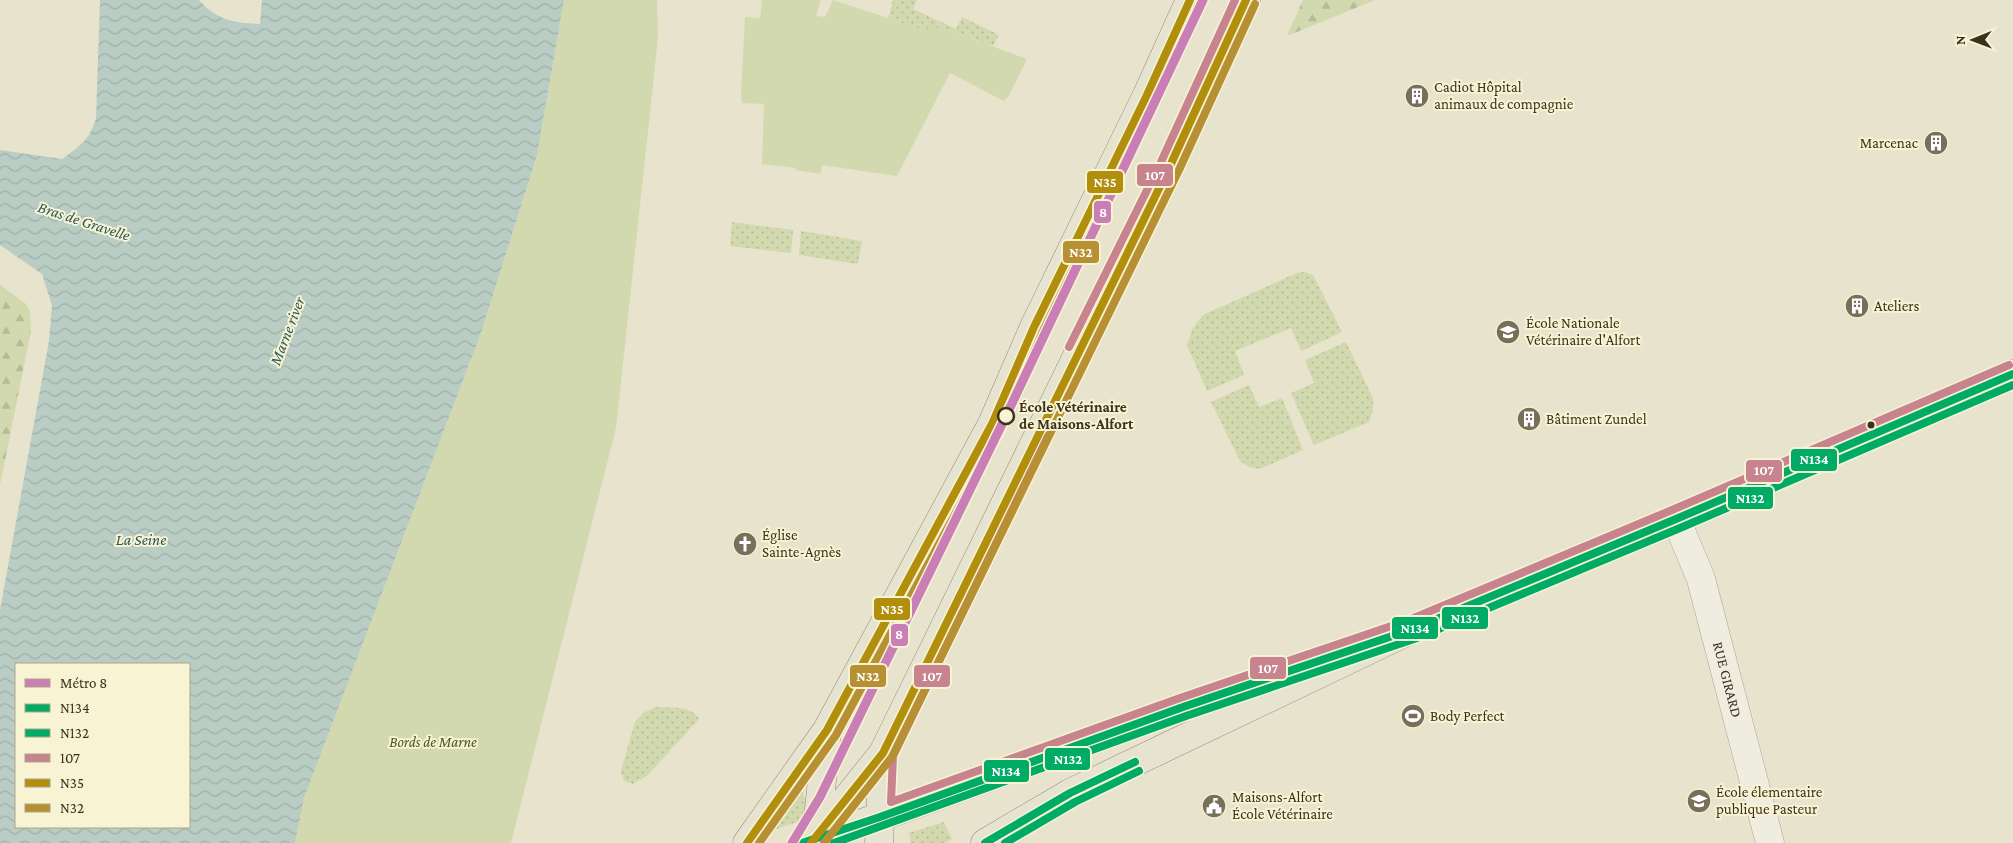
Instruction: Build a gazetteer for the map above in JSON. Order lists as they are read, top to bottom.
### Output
{
  "streets": {
    "street": ["RUE GIRARD"]
  },
  "water": ["Bras de Gravelle", "Marne river", "La Seine"],
  "parks": ["Bords de Marne"],
  "places": {
    "building": [
      "Cadiot Hôpital animaux de compagnie",
      "Marcenac",
      "Ateliers",
      "Bâtiment Zundel"
    ],
    "school or university": ["École Nationale Vétérinaire d'Alfort", "École élementaire publique Pasteur"],
    "other": ["École Vétérinaire de Maisons-Alfort"],
    "church": ["Église Sainte-Agnès"],
    "sports": ["Body Perfect"],
    "public building": ["Maisons-Alfort École Vétérinaire"]
  },
  "lines": [
    "metro line 8",
    "transit line 107",
    "transit line N35",
    "transit line N32",
    "transit line N134",
    "transit line N132"
  ],
  "legend": [
    "Métro 8",
    "N134",
    "N132",
    "107",
    "N35",
    "N32"
  ],
  "north": "left"
}
